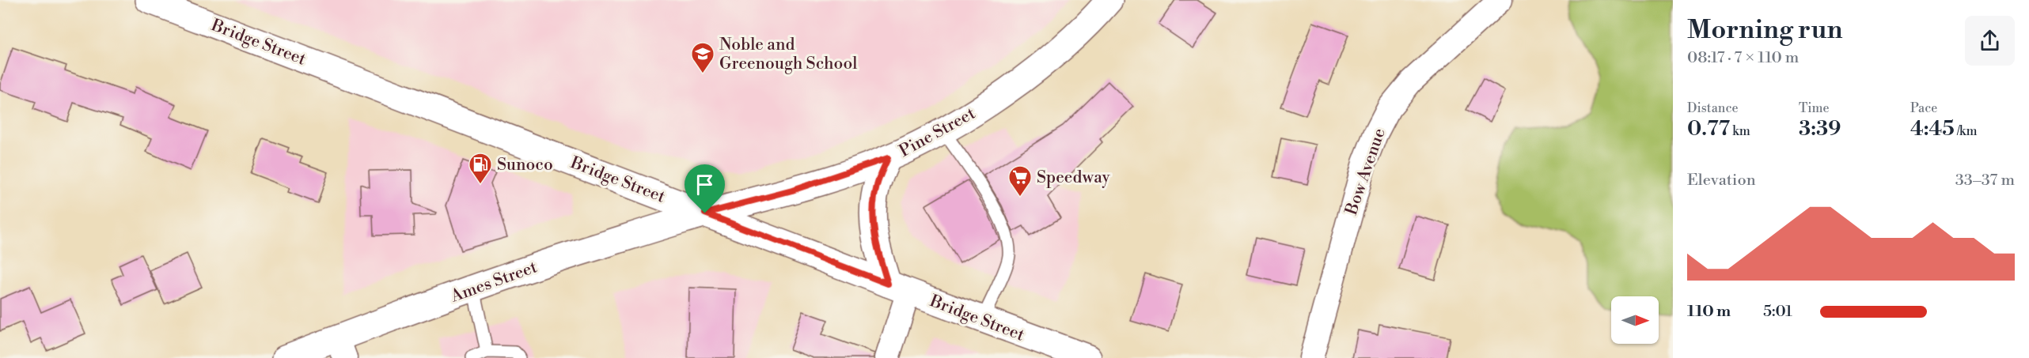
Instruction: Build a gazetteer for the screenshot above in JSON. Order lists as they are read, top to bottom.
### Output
{
  "streets": {
    "main road": ["Bridge Street", "Pine Street", "Ames Street"],
    "street": ["Bow Avenue"]
  },
  "crossings": [
    ["Bridge Street", "Pine Street"],
    ["Bridge Street", "Ames Street"],
    ["Pine Street", "Ames Street"]
  ],
  "places": {
    "school or university": ["Noble and Greenough School"],
    "fuel station": ["Sunoco"],
    "supermarket": ["Speedway"]
  },
  "north": "right",
  "page": {
    "heading": ["Morning run", "08:17 · 7 × 110 m"],
    "stats": [
      ["Distance", "0.77 km"],
      ["Time", "3:39"],
      ["Pace", "4:45 /km"]
    ],
    "chart": ["Elevation", "33–37 m"],
    "list": [
      {
        "name": "110 m",
        "note": "5:01"
      }
    ]
  }
}
